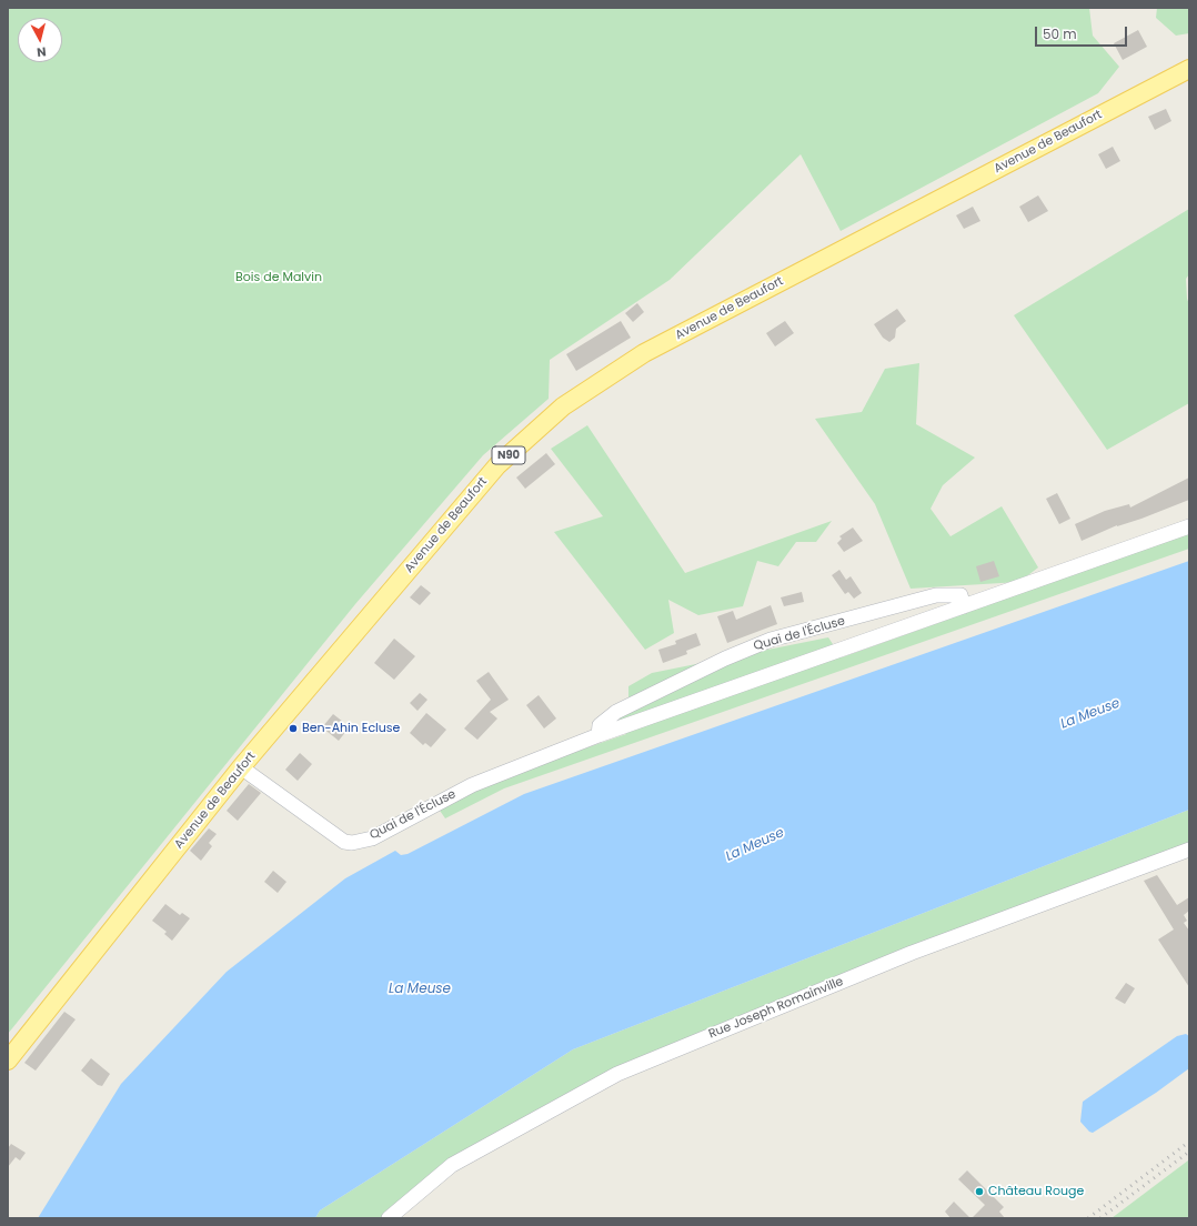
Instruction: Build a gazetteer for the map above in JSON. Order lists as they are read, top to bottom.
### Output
{
  "streets": {
    "main road": ["Avenue de Beaufort", "N90"],
    "street": ["Quai de l'Écluse", "Rue Joseph Romainville"]
  },
  "crossings": [
    ["Avenue de Beaufort", "Quai de l'Écluse"]
  ],
  "water": ["La Meuse"],
  "parks": ["Bois de Malvin"],
  "places": ["Ben-Ahin Ecluse", "Château Rouge"],
  "scale_bar": "50 m",
  "north": "bottom"
}
